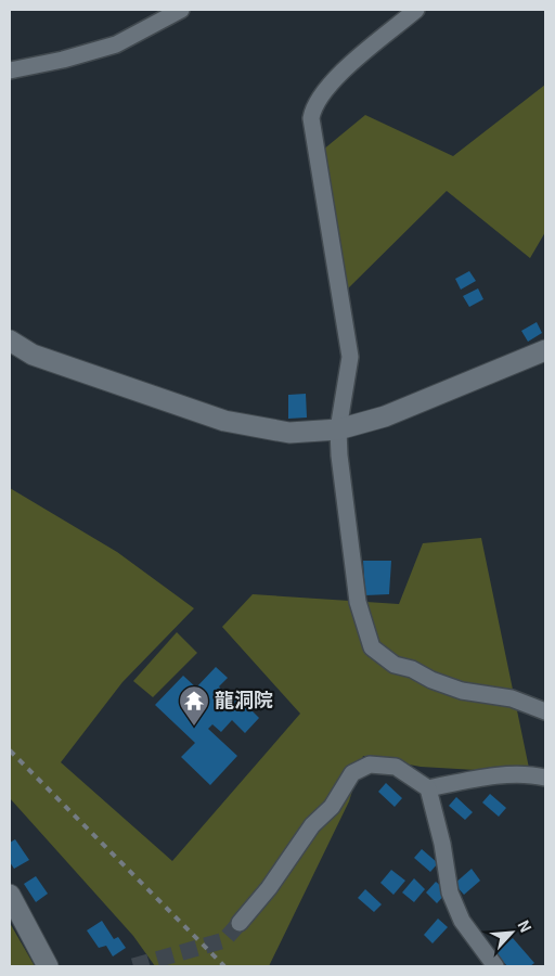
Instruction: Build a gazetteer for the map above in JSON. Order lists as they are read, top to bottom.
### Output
{
  "places": {
    "temple": ["龍洞院"]
  },
  "north": "top right"
}
